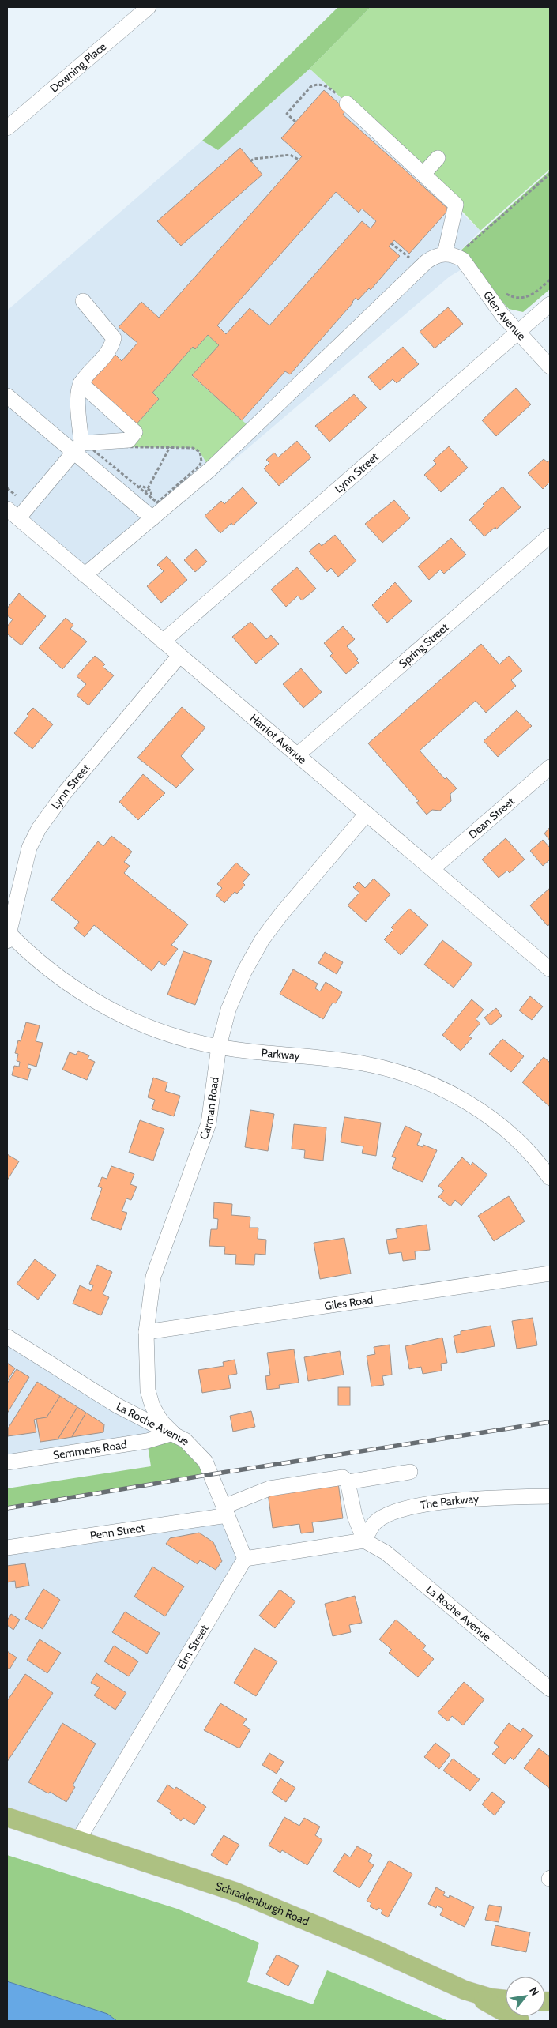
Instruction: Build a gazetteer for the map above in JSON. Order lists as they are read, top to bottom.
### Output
{
  "streets": {
    "main road": ["Schraalenburgh Road"],
    "street": [
      "Downing Place",
      "Glen Avenue",
      "Lynn Street",
      "Spring Street",
      "Harriot Avenue",
      "Dean Street",
      "Parkway",
      "Carman Road",
      "Giles Road",
      "La Roche Avenue",
      "Semmens Road",
      "The Parkway",
      "Penn Street",
      "Elm Street"
    ]
  },
  "crossings": [
    ["Glen Avenue", "Lynn Street"],
    ["Lynn Street", "Harriot Avenue"],
    ["Lynn Street", "Parkway"],
    ["Spring Street", "Harriot Avenue"],
    ["Harriot Avenue", "Dean Street"],
    ["Harriot Avenue", "Carman Road"],
    ["Parkway", "Carman Road"],
    ["Carman Road", "Giles Road"],
    ["Carman Road", "La Roche Avenue"],
    ["Carman Road", "Semmens Road"],
    ["La Roche Avenue", "Semmens Road"],
    ["La Roche Avenue", "The Parkway"],
    ["La Roche Avenue", "Penn Street"],
    ["La Roche Avenue", "Elm Street"],
    ["Elm Street", "Schraalenburgh Road"]
  ],
  "north": "top right"
}
